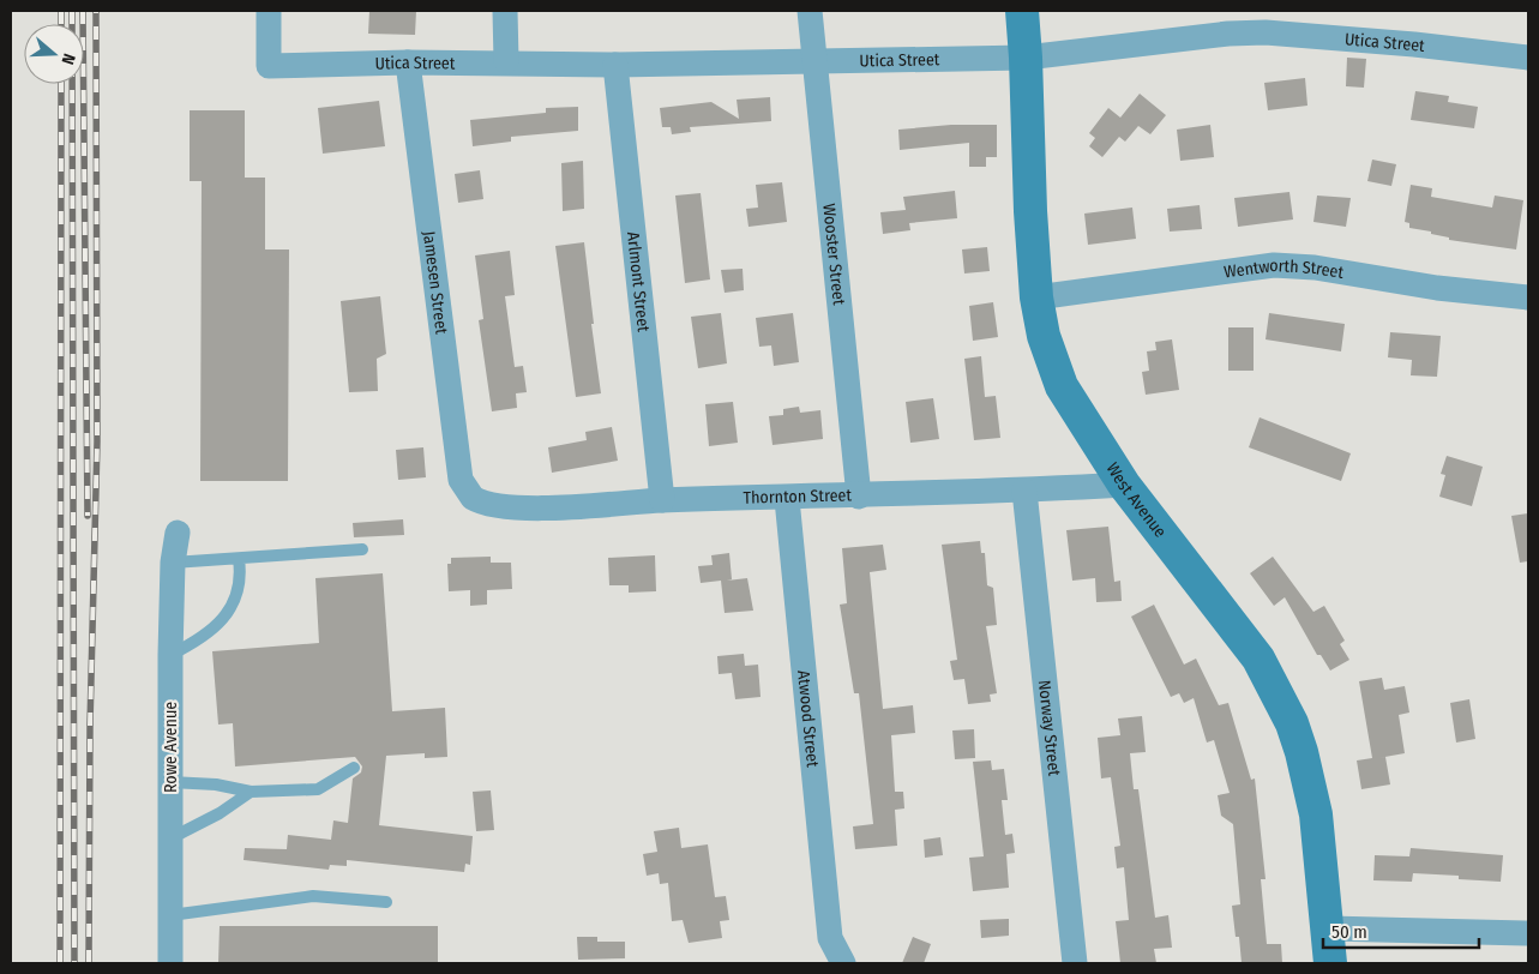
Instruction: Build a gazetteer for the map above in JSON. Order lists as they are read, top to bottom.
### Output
{
  "streets": {
    "street": [
      "Utica Street",
      "Wooster Street",
      "Wentworth Street",
      "Jamesen Street",
      "Arlmont Street",
      "Thornton Street",
      "West Avenue",
      "Atwood Street",
      "Norway Street",
      "Rowe Avenue"
    ]
  },
  "crossings": [
    ["Utica Street", "Wooster Street"],
    ["Utica Street", "Jamesen Street"],
    ["Utica Street", "Arlmont Street"],
    ["Utica Street", "West Avenue"],
    ["Wooster Street", "Thornton Street"],
    ["Wentworth Street", "West Avenue"],
    ["Jamesen Street", "Thornton Street"],
    ["Arlmont Street", "Thornton Street"],
    ["Thornton Street", "West Avenue"],
    ["Thornton Street", "Atwood Street"],
    ["Thornton Street", "Norway Street"]
  ],
  "scale_bar": "50 m",
  "north": "right"
}
